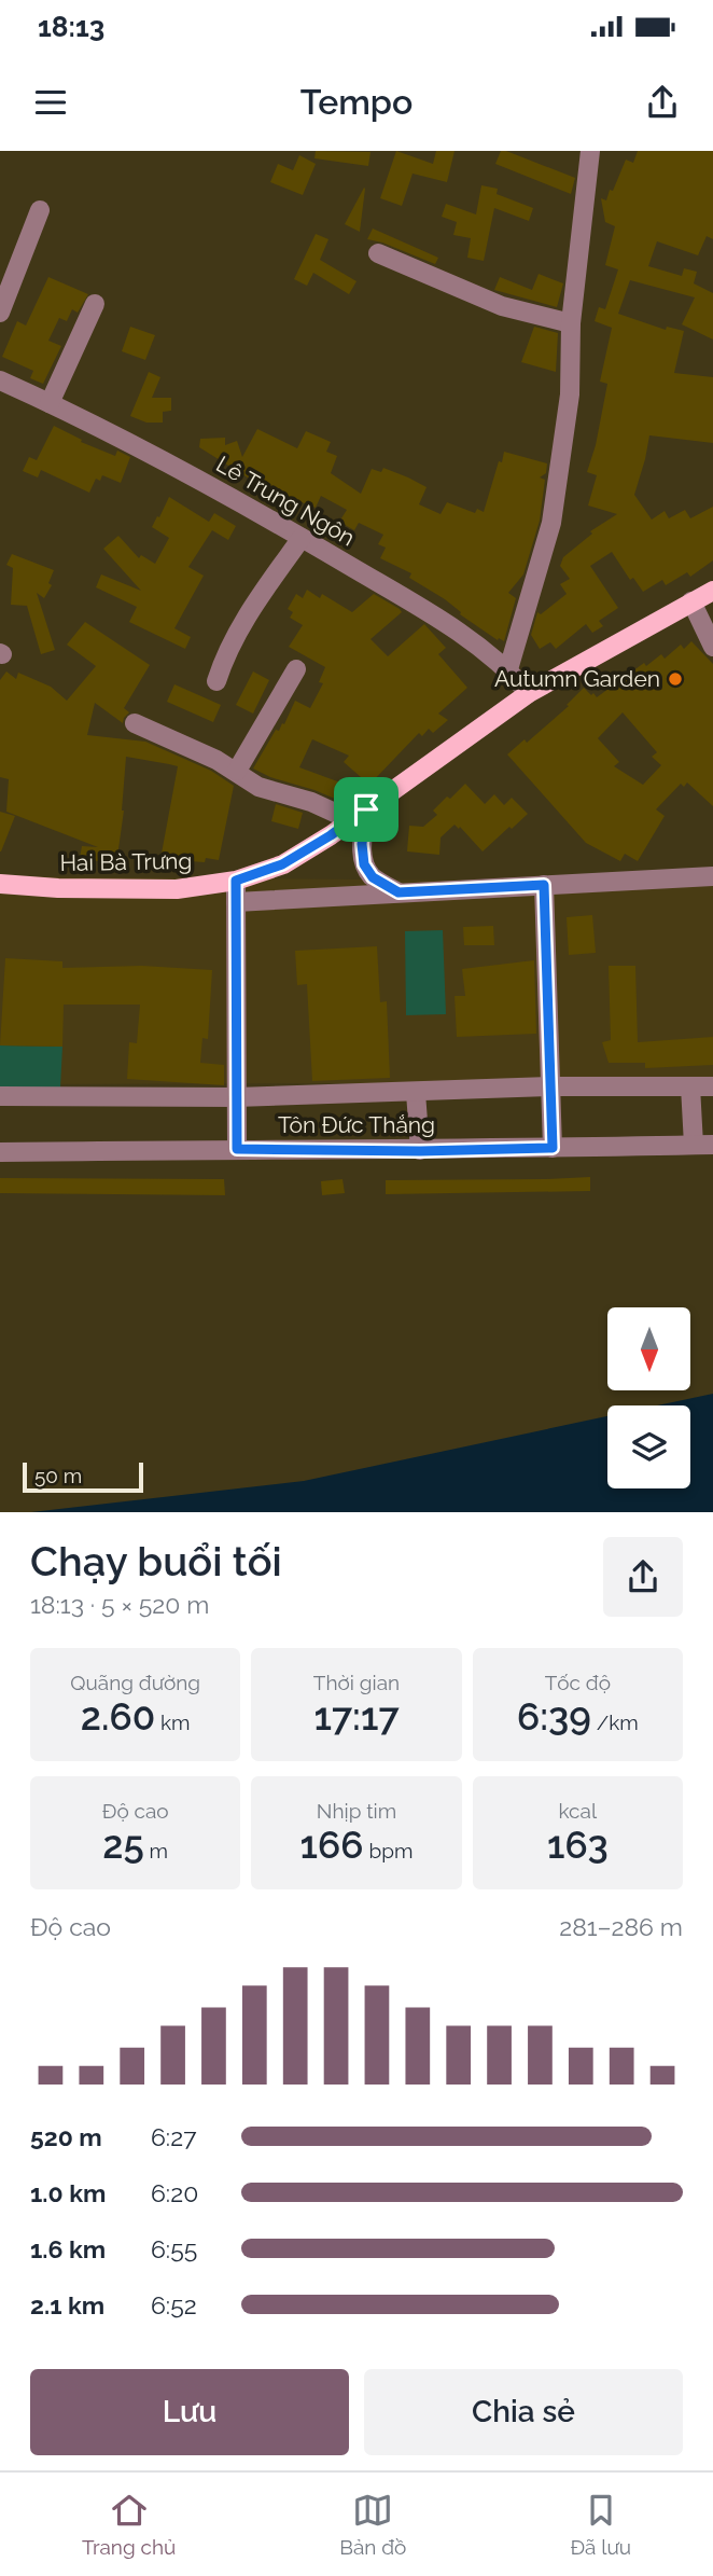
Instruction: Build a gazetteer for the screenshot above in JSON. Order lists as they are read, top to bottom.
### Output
{
  "streets": {
    "main road": ["Hai Bà Trưng"],
    "street": ["Lê Trung Ngôn", "Tôn Đức Thắng"]
  },
  "crossings": [
    ["Lê Trung Ngôn", "Hai Bà Trưng"]
  ],
  "places": ["Autumn Garden"],
  "scale_bar": "50 m",
  "north": "bottom",
  "page": {
    "status": "18:13",
    "header": "Tempo",
    "scale": "50 m",
    "heading": ["Chạy buổi tối", "18:13 · 5 × 520 m"],
    "stats": [
      ["Quãng đường", "2.60 km"],
      ["Thời gian", "17:17"],
      ["Tốc độ", "6:39 /km"],
      ["Độ cao", "25 m"],
      ["Nhịp tim", "166 bpm"],
      ["kcal", "163"]
    ],
    "chart": ["Độ cao", "281–286 m"],
    "list": [
      {
        "name": "520 m",
        "note": "6:27"
      },
      {
        "name": "1.0 km",
        "note": "6:20"
      },
      {
        "name": "1.6 km",
        "note": "6:55"
      },
      {
        "name": "2.1 km",
        "note": "6:52"
      }
    ],
    "buttons": ["Lưu", "Chia sẻ"],
    "tabs": ["Trang chủ", "Bản đồ", "Đã lưu"]
  }
}
